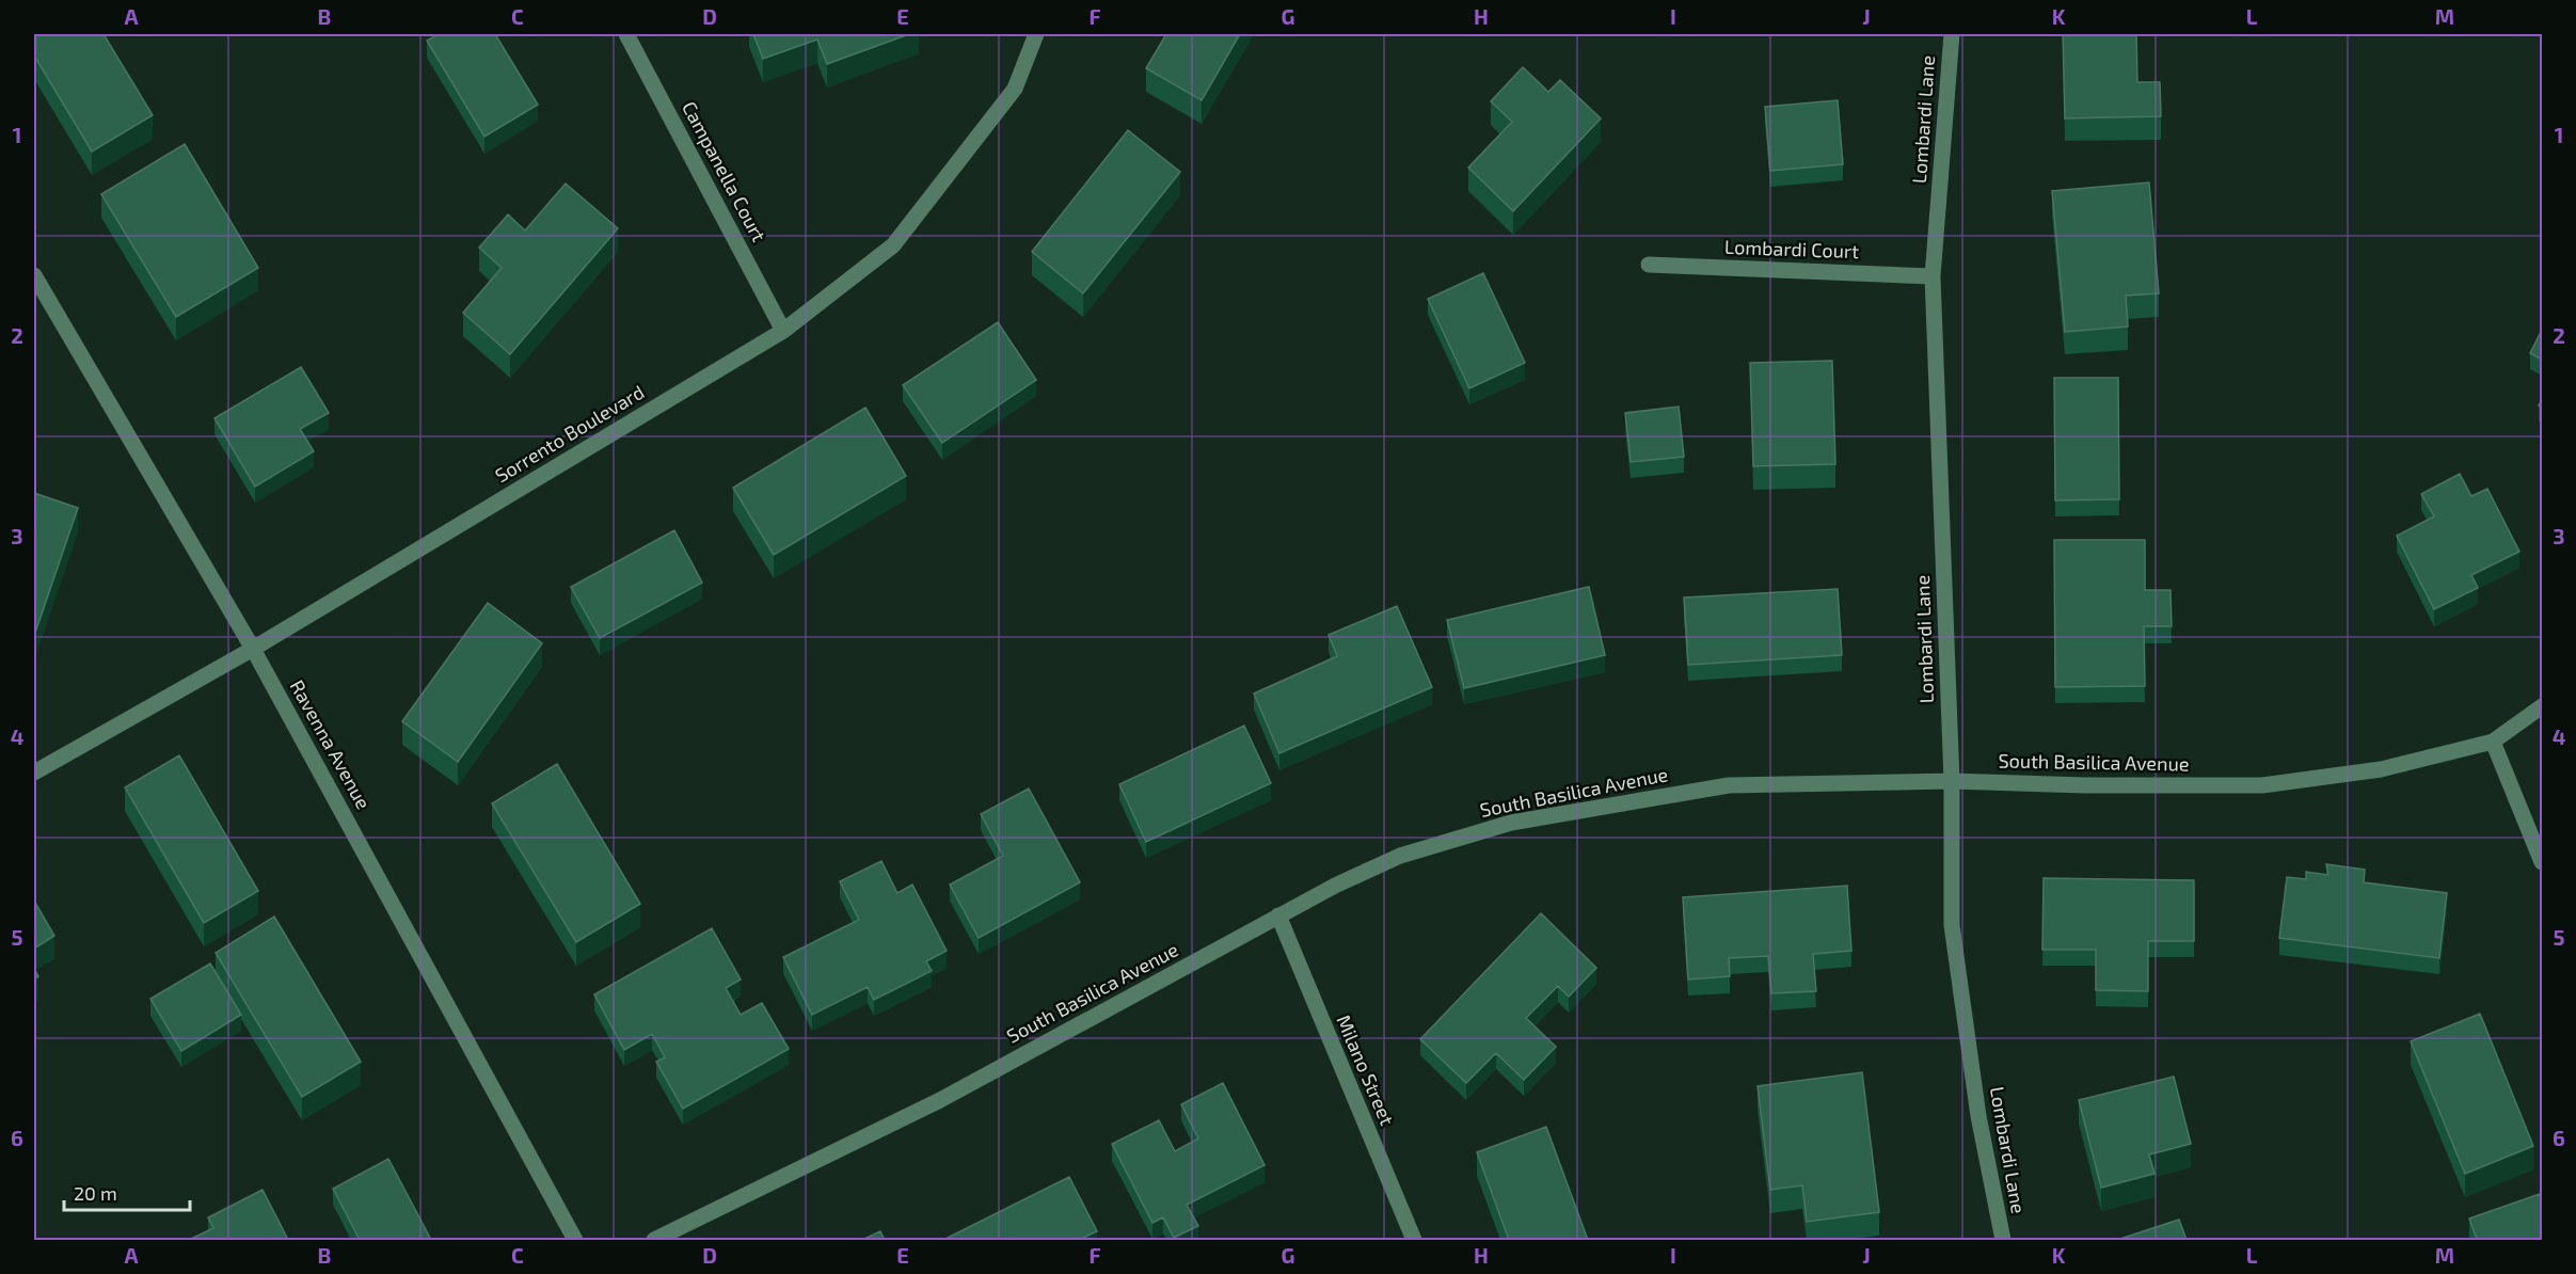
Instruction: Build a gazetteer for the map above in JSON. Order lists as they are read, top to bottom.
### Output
{
  "streets": {
    "street": [
      "Lombardi Lane",
      "Campanella Court",
      "Lombardi Court",
      "Sorrento Boulevard",
      "Ravenna Avenue",
      "South Basilica Avenue",
      "Milano Street"
    ]
  },
  "crossings": [
    ["Lombardi Lane", "Lombardi Court"],
    ["Lombardi Lane", "South Basilica Avenue"],
    ["Campanella Court", "Sorrento Boulevard"],
    ["Sorrento Boulevard", "Ravenna Avenue"],
    ["South Basilica Avenue", "Milano Street"]
  ],
  "scale_bar": "20 m",
  "grid": {
    "columns": [
      "A",
      "B",
      "C",
      "D",
      "E",
      "F",
      "G",
      "H",
      "I",
      "J",
      "K",
      "L",
      "M"
    ],
    "rows": [
      "1",
      "2",
      "3",
      "4",
      "5",
      "6"
    ]
  }
}
